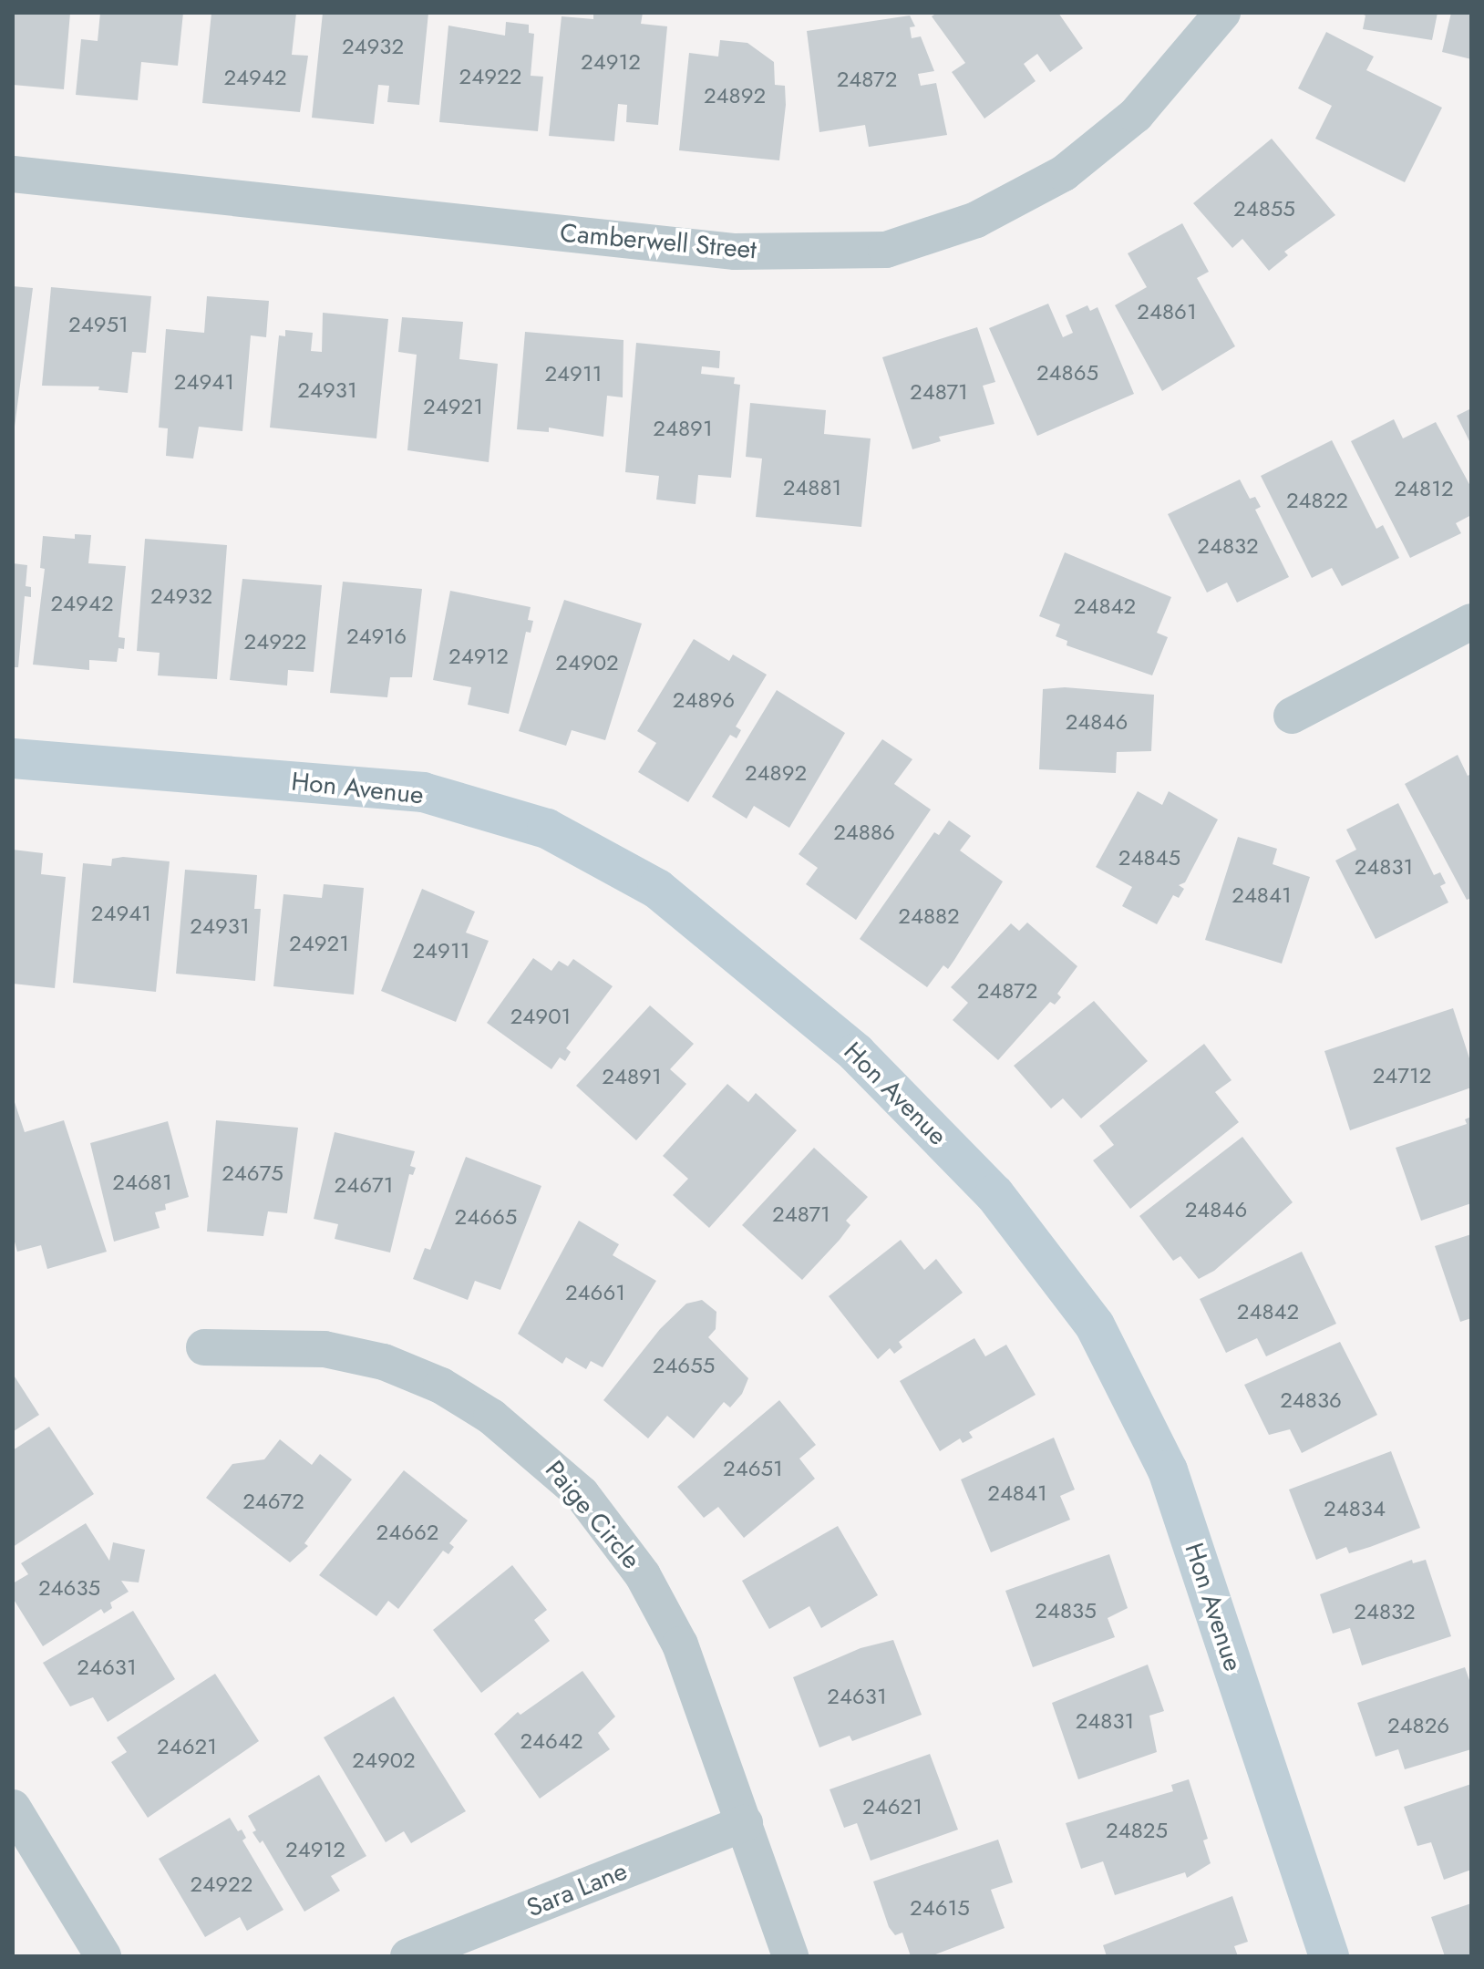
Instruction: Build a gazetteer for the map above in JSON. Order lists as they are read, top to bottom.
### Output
{
  "streets": {
    "street": [
      "Camberwell Street",
      "Hon Avenue",
      "Paige Circle",
      "Sara Lane"
    ]
  },
  "crossings": [
    ["Paige Circle", "Sara Lane"]
  ],
  "house_numbers": [
    "24932",
    "24912",
    "24922",
    "24942",
    "24872",
    "24892",
    "24855",
    "24861",
    "24951",
    "24865",
    "24911",
    "24941",
    "24931",
    "24871",
    "24921",
    "24891",
    "24881",
    "24812",
    "24822",
    "24832",
    "24932",
    "24942",
    "24842",
    "24916",
    "24922",
    "24912",
    "24902",
    "24896",
    "24846",
    "24892",
    "24886",
    "24845",
    "24831",
    "24841",
    "24941",
    "24882",
    "24931",
    "24921",
    "24911",
    "24872",
    "24901",
    "24712",
    "24891",
    "24675",
    "24681",
    "24671",
    "24846",
    "24871",
    "24665",
    "24661",
    "24842",
    "24655",
    "24836",
    "24651",
    "24841",
    "24672",
    "24834",
    "24662",
    "24635",
    "24835",
    "24832",
    "24631",
    "24631",
    "24831",
    "24826",
    "24642",
    "24621",
    "24902",
    "24621",
    "24825",
    "24912",
    "24922",
    "24615"
  ]
}
